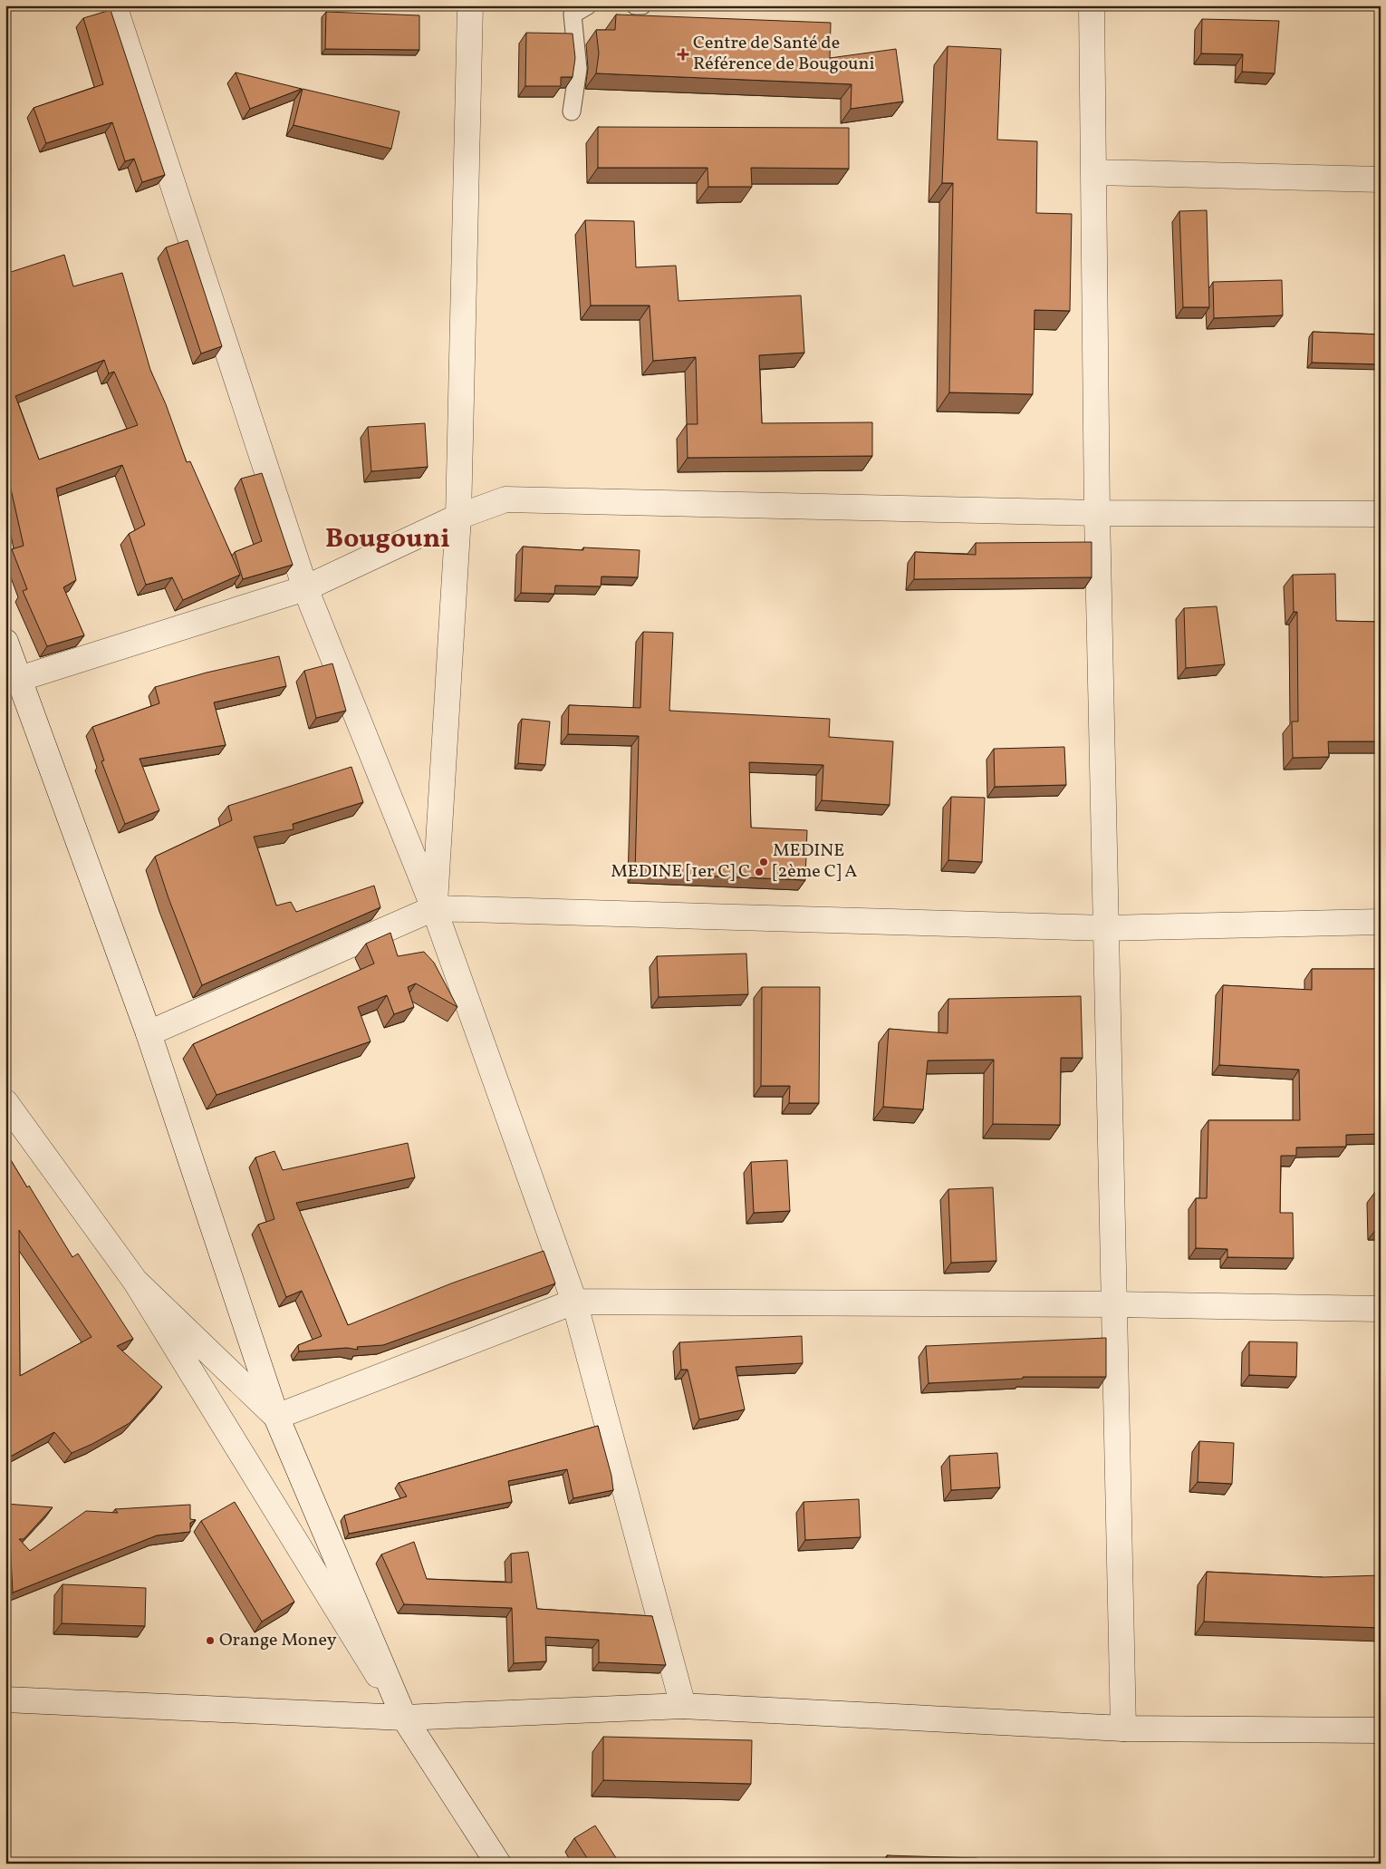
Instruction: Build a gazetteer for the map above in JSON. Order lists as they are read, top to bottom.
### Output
{
  "districts": ["Bougouni"],
  "places": {
    "health": ["Centre de Santé de Référence de Bougouni"],
    "other": ["MEDINE [2ème C] A", "MEDINE [1er C] C", "Orange Money"]
  }
}
